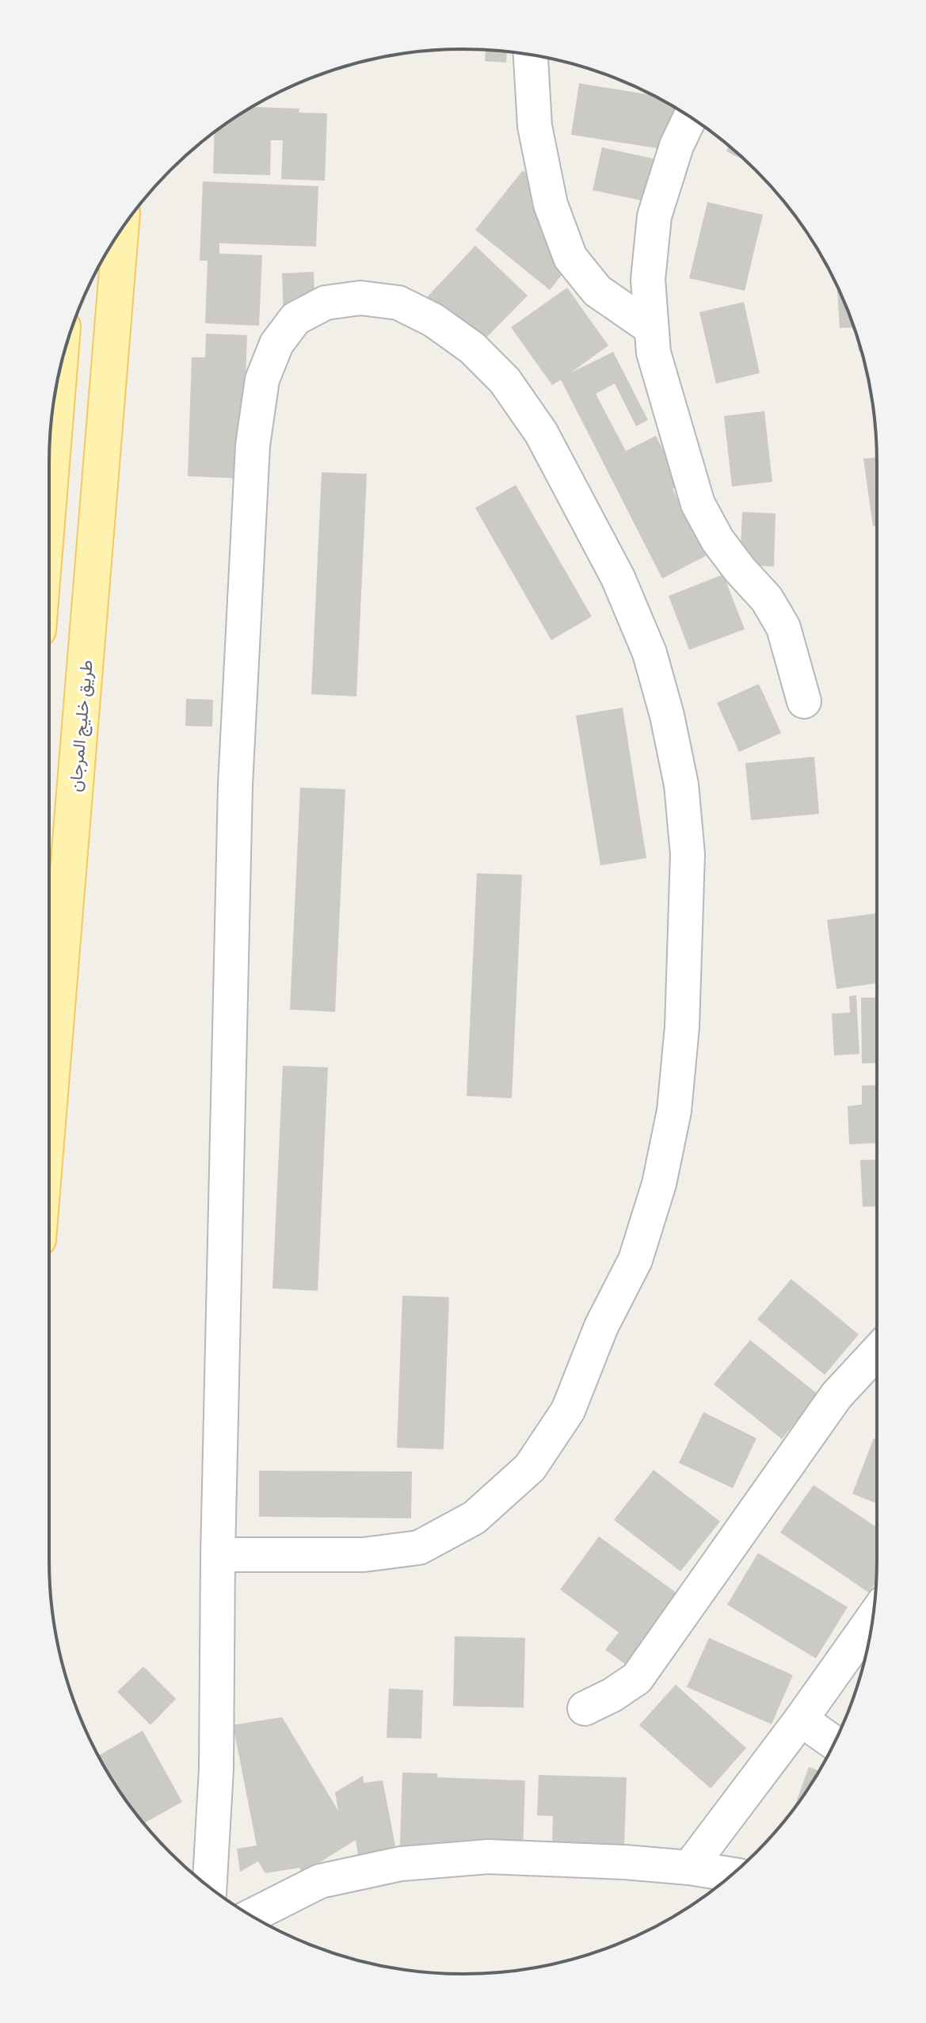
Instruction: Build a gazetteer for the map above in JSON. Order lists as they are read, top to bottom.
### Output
{
  "streets": {
    "main road": ["طريق خليج المرجان"]
  }
}
